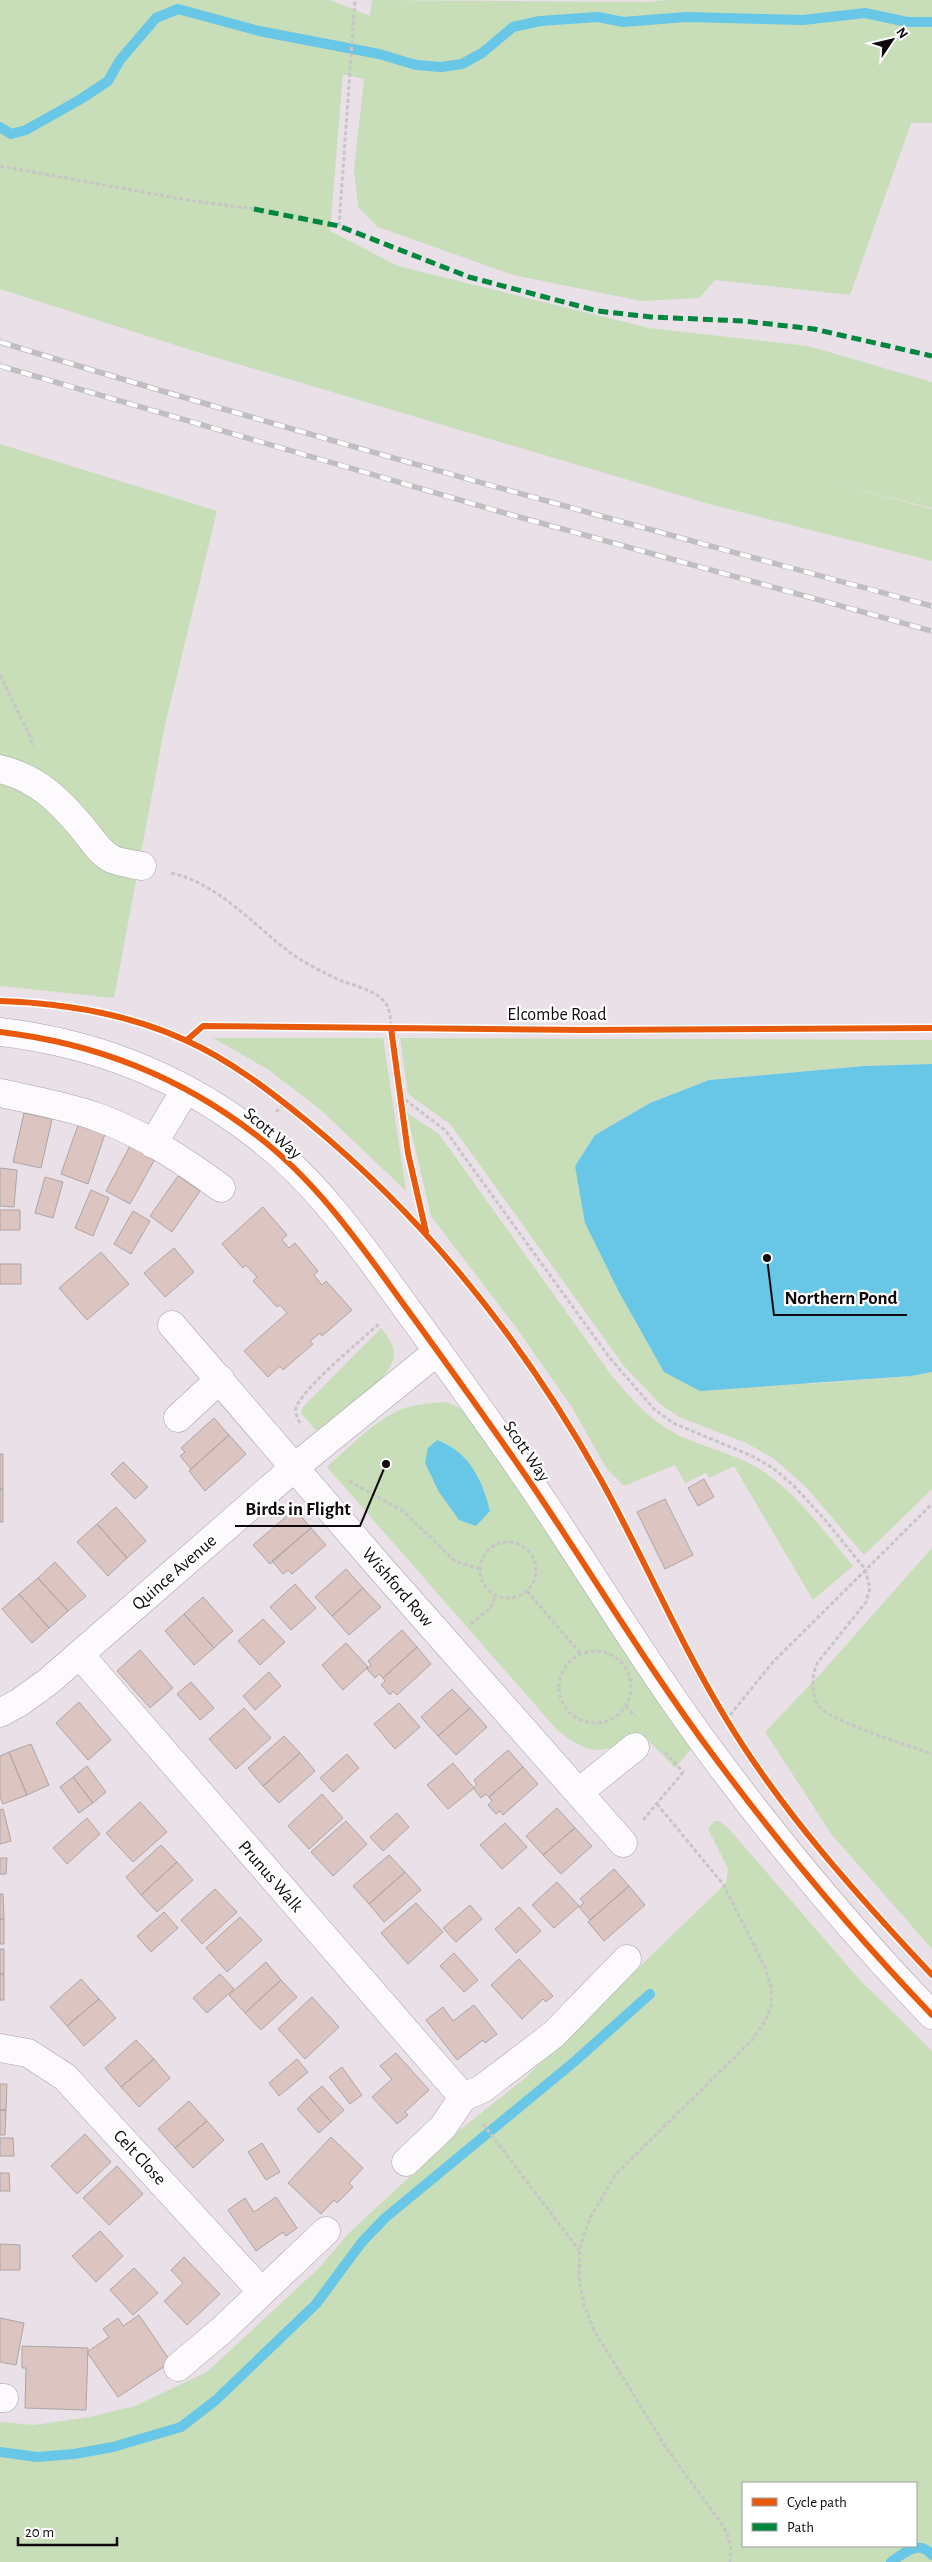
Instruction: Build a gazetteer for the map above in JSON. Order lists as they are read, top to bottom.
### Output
{
  "streets": {
    "street": [
      "Scott Way",
      "Quince Avenue",
      "Wishford Row",
      "Prunus Walk",
      "Celt Close"
    ],
    "cycle path": ["Elcombe Road"]
  },
  "crossings": [
    ["Scott Way", "Quince Avenue"],
    ["Quince Avenue", "Wishford Row"],
    ["Quince Avenue", "Prunus Walk"]
  ],
  "places": ["Northern Pond", "Birds in Flight"],
  "legend": ["Cycle path", "Path"],
  "scale_bar": "20 m",
  "north": "top right"
}
